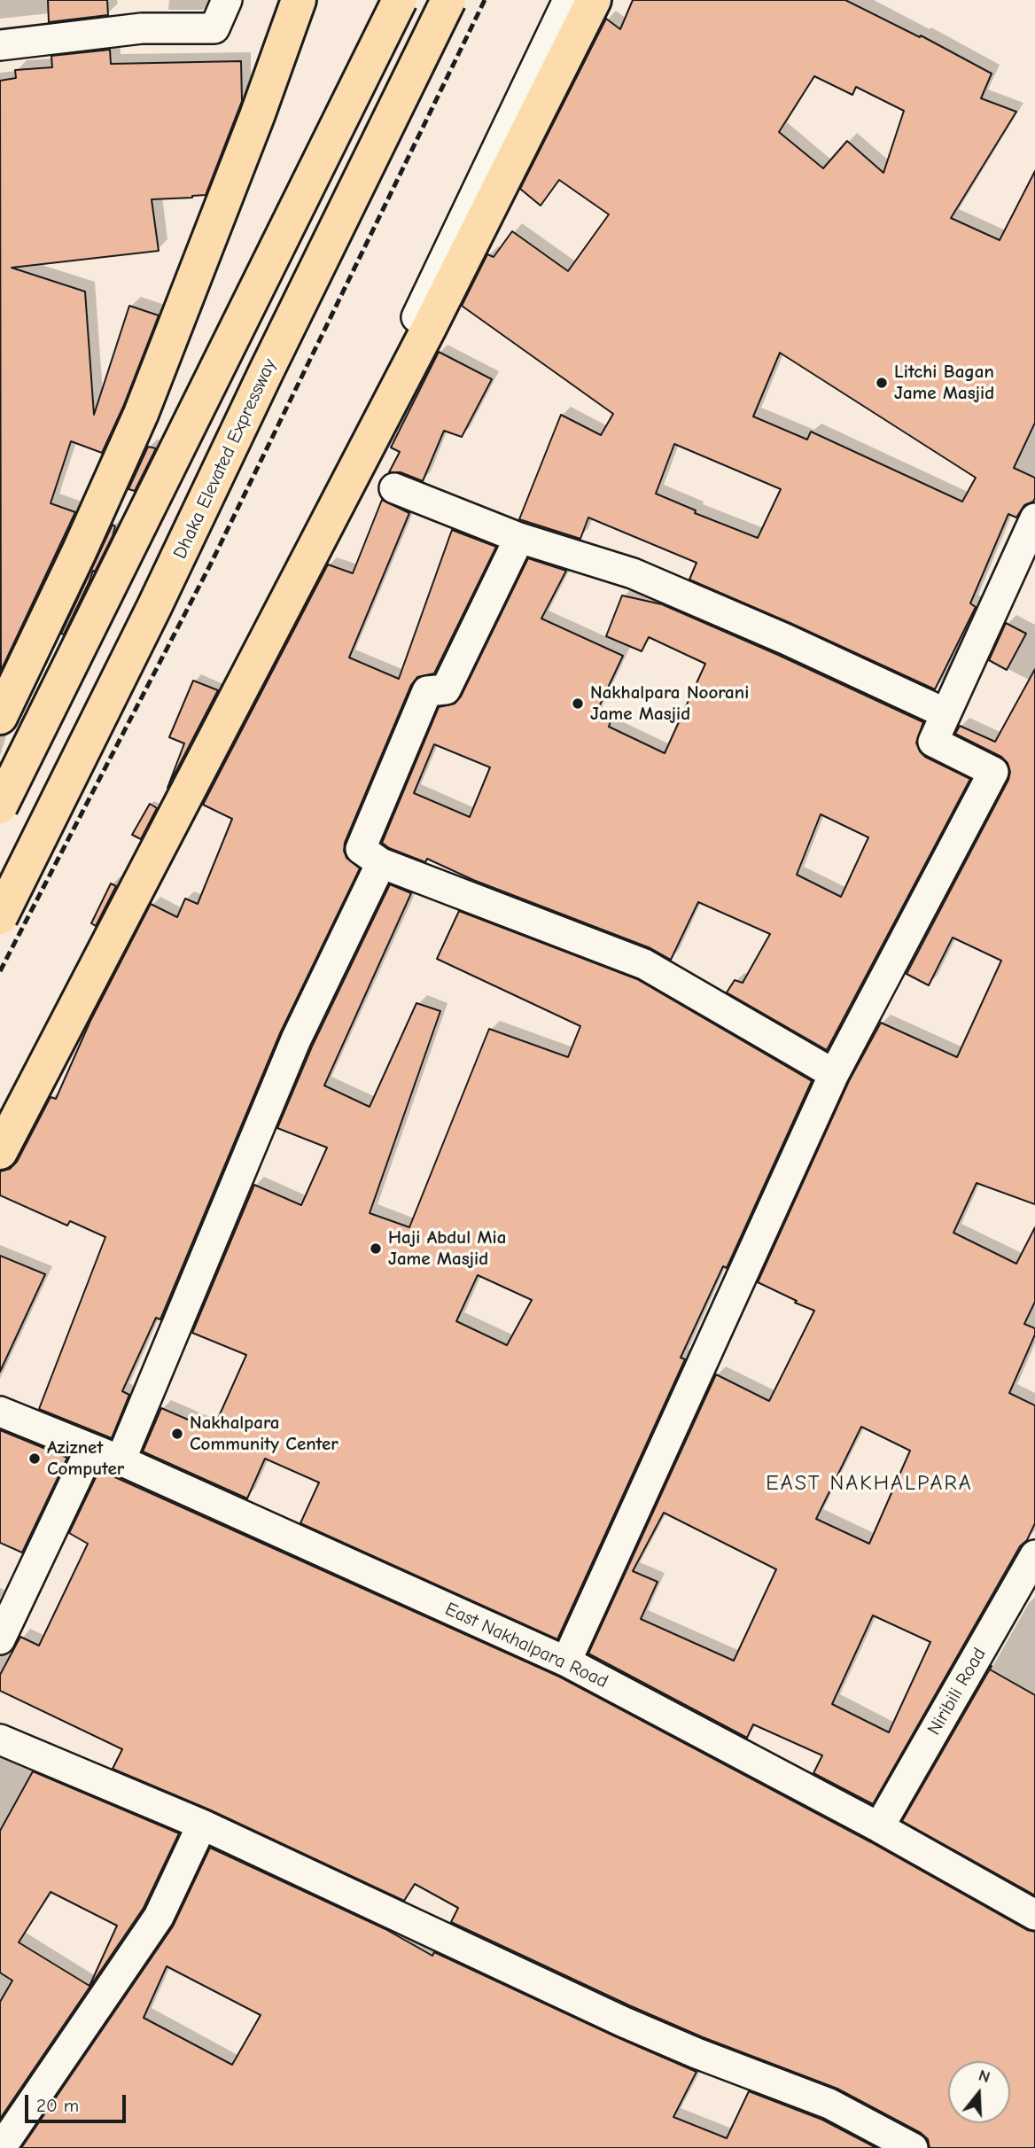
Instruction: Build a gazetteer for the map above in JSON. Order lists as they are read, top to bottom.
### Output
{
  "streets": {
    "highway": ["Dhaka Elevated Expressway"],
    "street": ["East Nakhalpara Road", "Niribili Road"]
  },
  "crossings": [
    ["East Nakhalpara Road", "Niribili Road"]
  ],
  "districts": ["EAST NAKHALPARA"],
  "places": [
    "Litchi Bagan Jame Masjid",
    "Nakhalpara Noorani Jame Masjid",
    "Haji Abdul Mia Jame Masjid",
    "Nakhalpara Community Center",
    "Aziznet Computer"
  ],
  "scale_bar": "20 m",
  "north": "top"
}
